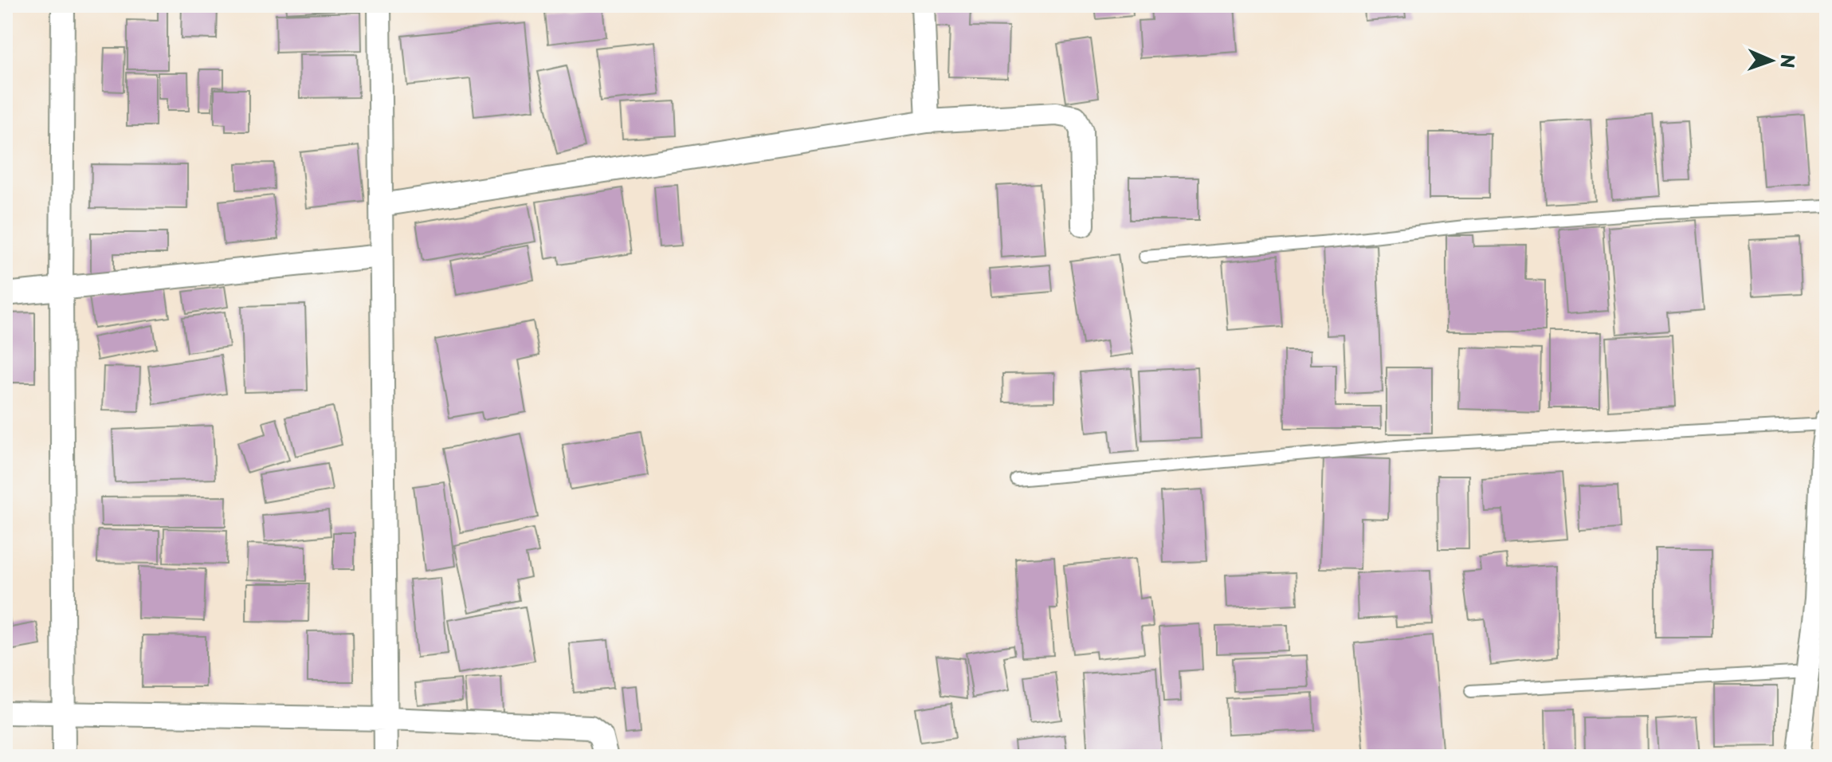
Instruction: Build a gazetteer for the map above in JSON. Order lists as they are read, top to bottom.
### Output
{
  "north": "right"
}
